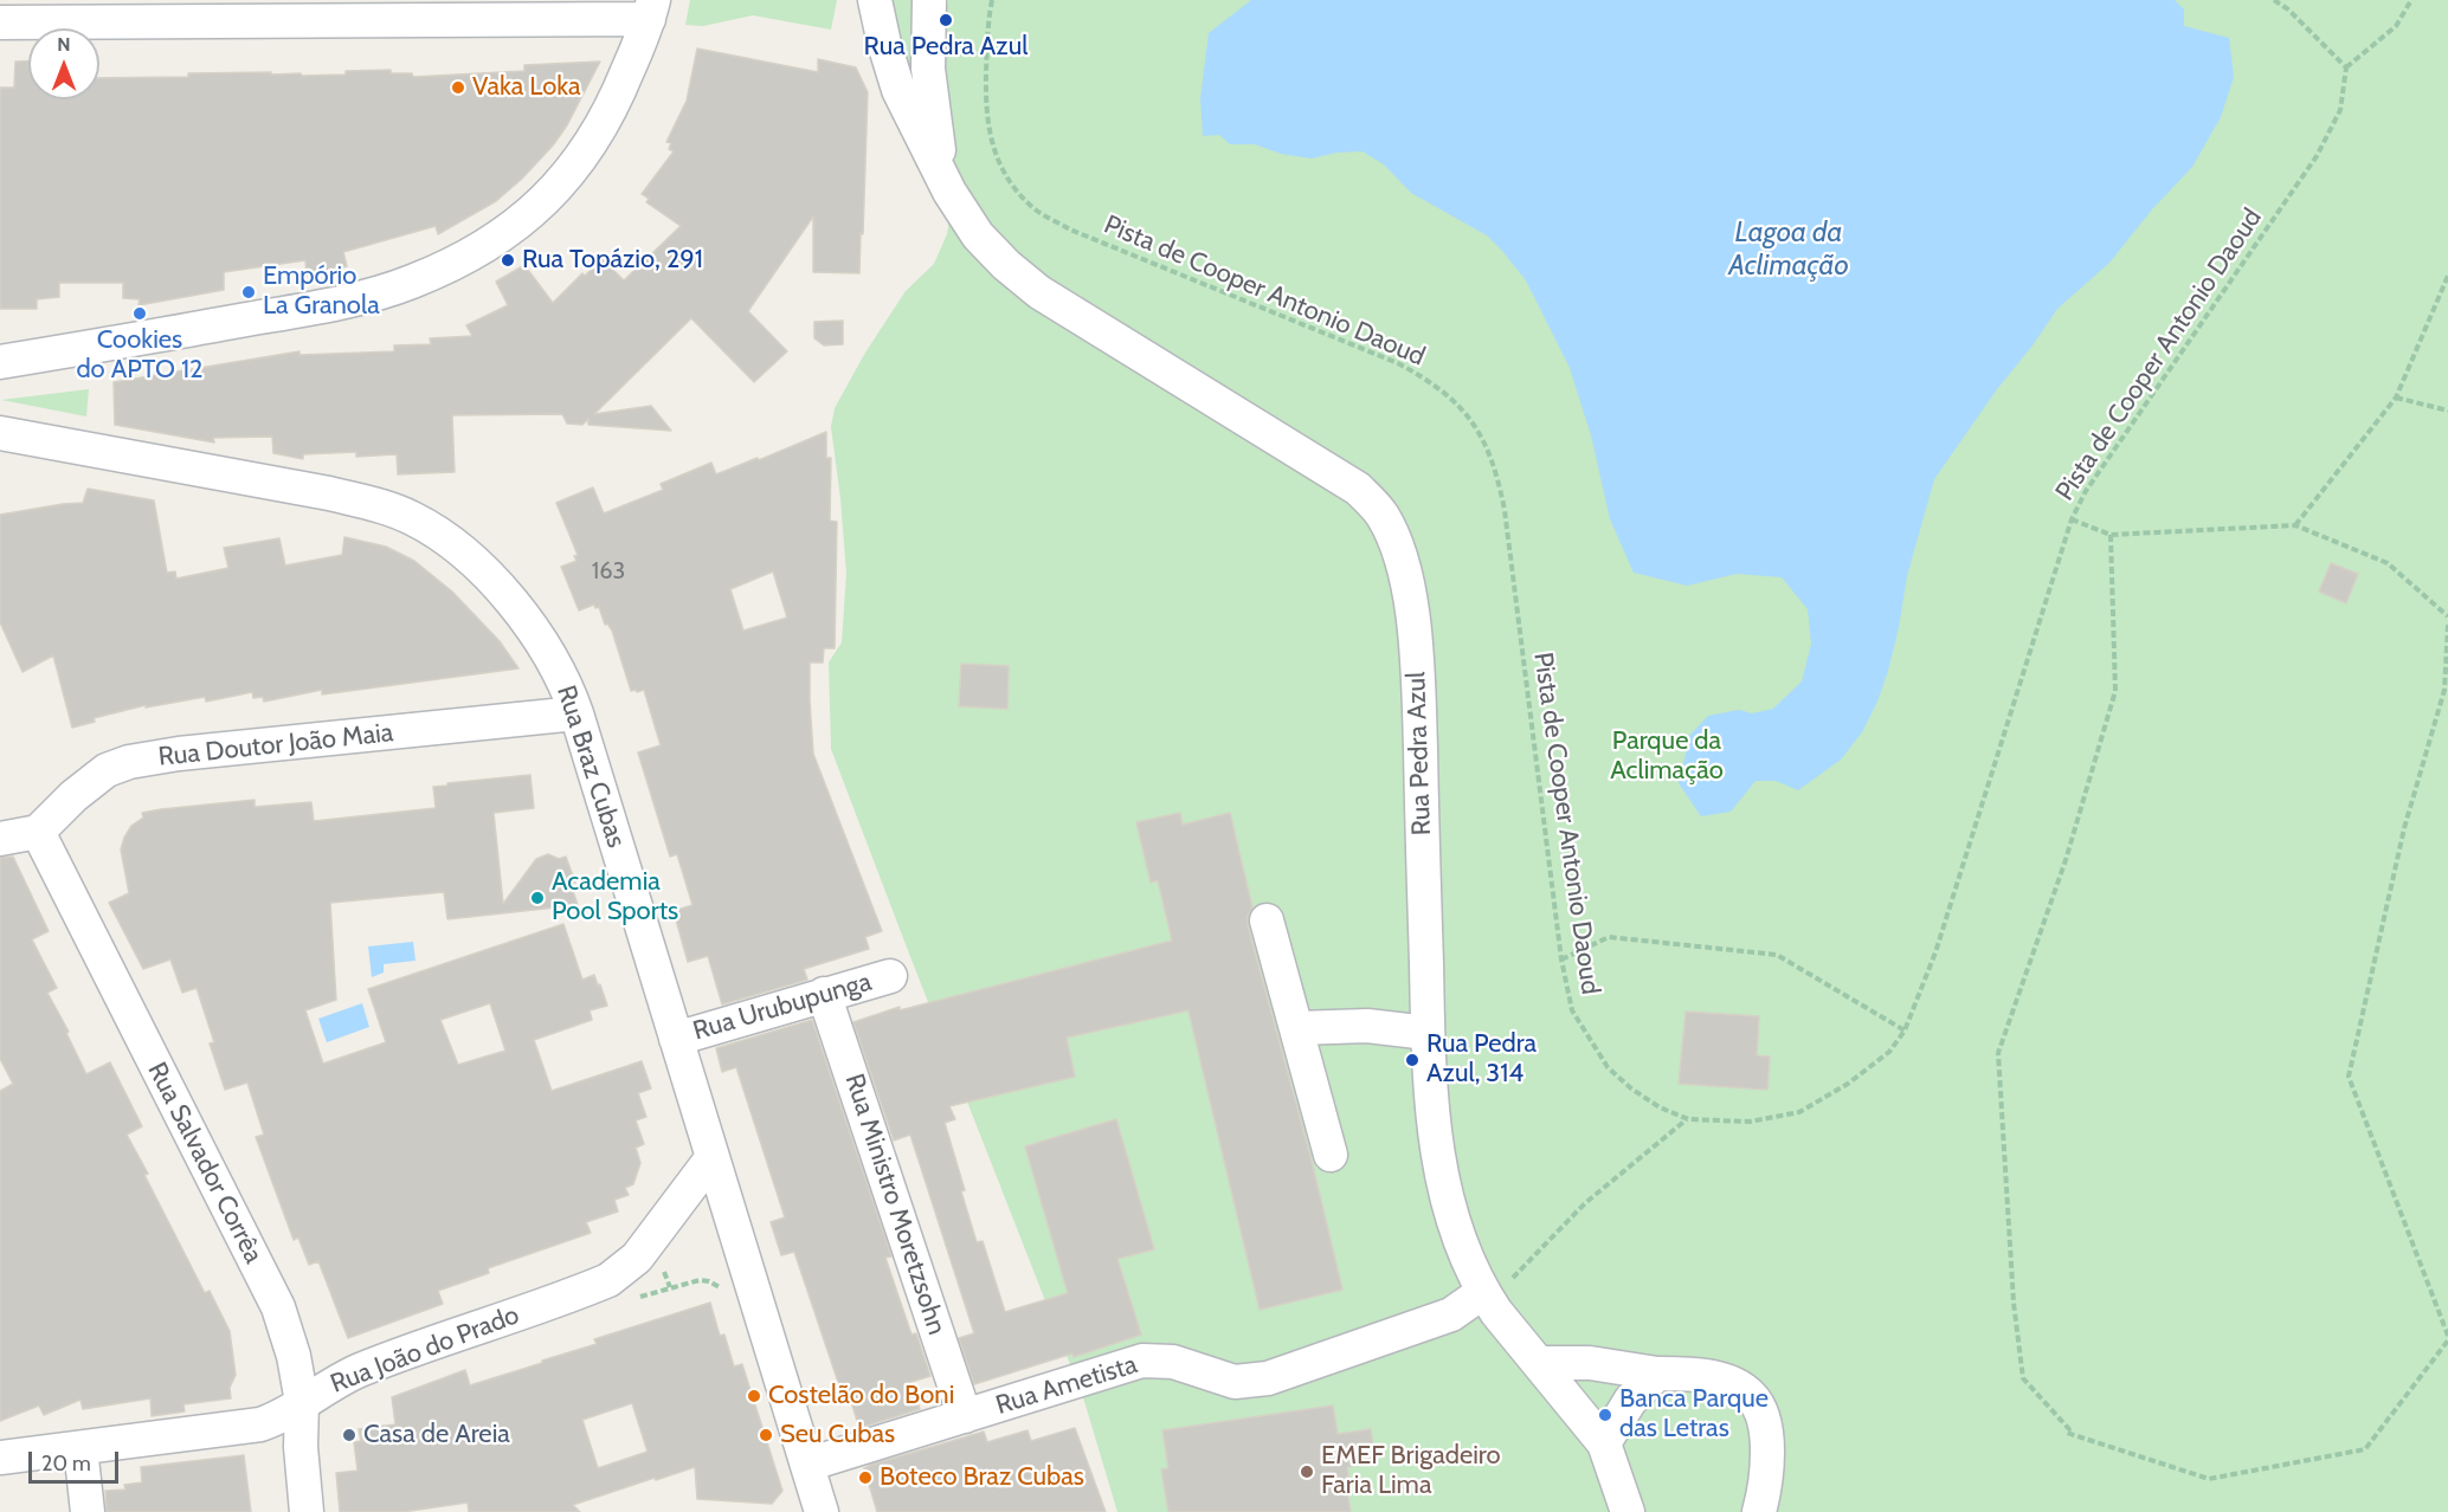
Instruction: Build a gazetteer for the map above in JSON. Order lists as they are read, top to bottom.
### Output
{
  "streets": {
    "street": [
      "Rua Doutor João Maia",
      "Rua Pedra Azul",
      "Rua Braz Cubas",
      "Rua Urubupunga",
      "Rua Salvador Corrêa",
      "Rua Ministro Moretzsohn",
      "Rua João do Prado",
      "Rua Ametista"
    ],
    "path": ["Pista de Cooper Antonio Daoud"]
  },
  "crossings": [
    ["Rua Doutor João Maia", "Rua Braz Cubas"],
    ["Rua Doutor João Maia", "Rua Salvador Corrêa"],
    ["Rua Pedra Azul", "Rua Ametista"],
    ["Rua Braz Cubas", "Rua Urubupunga"],
    ["Rua Braz Cubas", "Rua João do Prado"],
    ["Rua Braz Cubas", "Rua Ametista"],
    ["Rua Urubupunga", "Rua Ministro Moretzsohn"],
    ["Rua Salvador Corrêa", "Rua João do Prado"],
    ["Rua Ministro Moretzsohn", "Rua Ametista"]
  ],
  "water": ["Lagoa da Aclimação"],
  "parks": ["Parque da Aclimação"],
  "places": [
    "Rua Pedra Azul",
    "Vaka Loka",
    "Rua Topázio, 291",
    "Empório La Granola",
    "Cookies do APTO 12",
    "Academia Pool Sports",
    "Rua Pedra Azul, 314",
    "Costelão do Boni",
    "Banca Parque das Letras",
    "Casa de Areia",
    "Seu Cubas",
    "EMEF Brigadeiro Faria Lima",
    "Boteco Braz Cubas"
  ],
  "house_numbers": ["163"],
  "scale_bar": "20 m",
  "north": "top"
}
